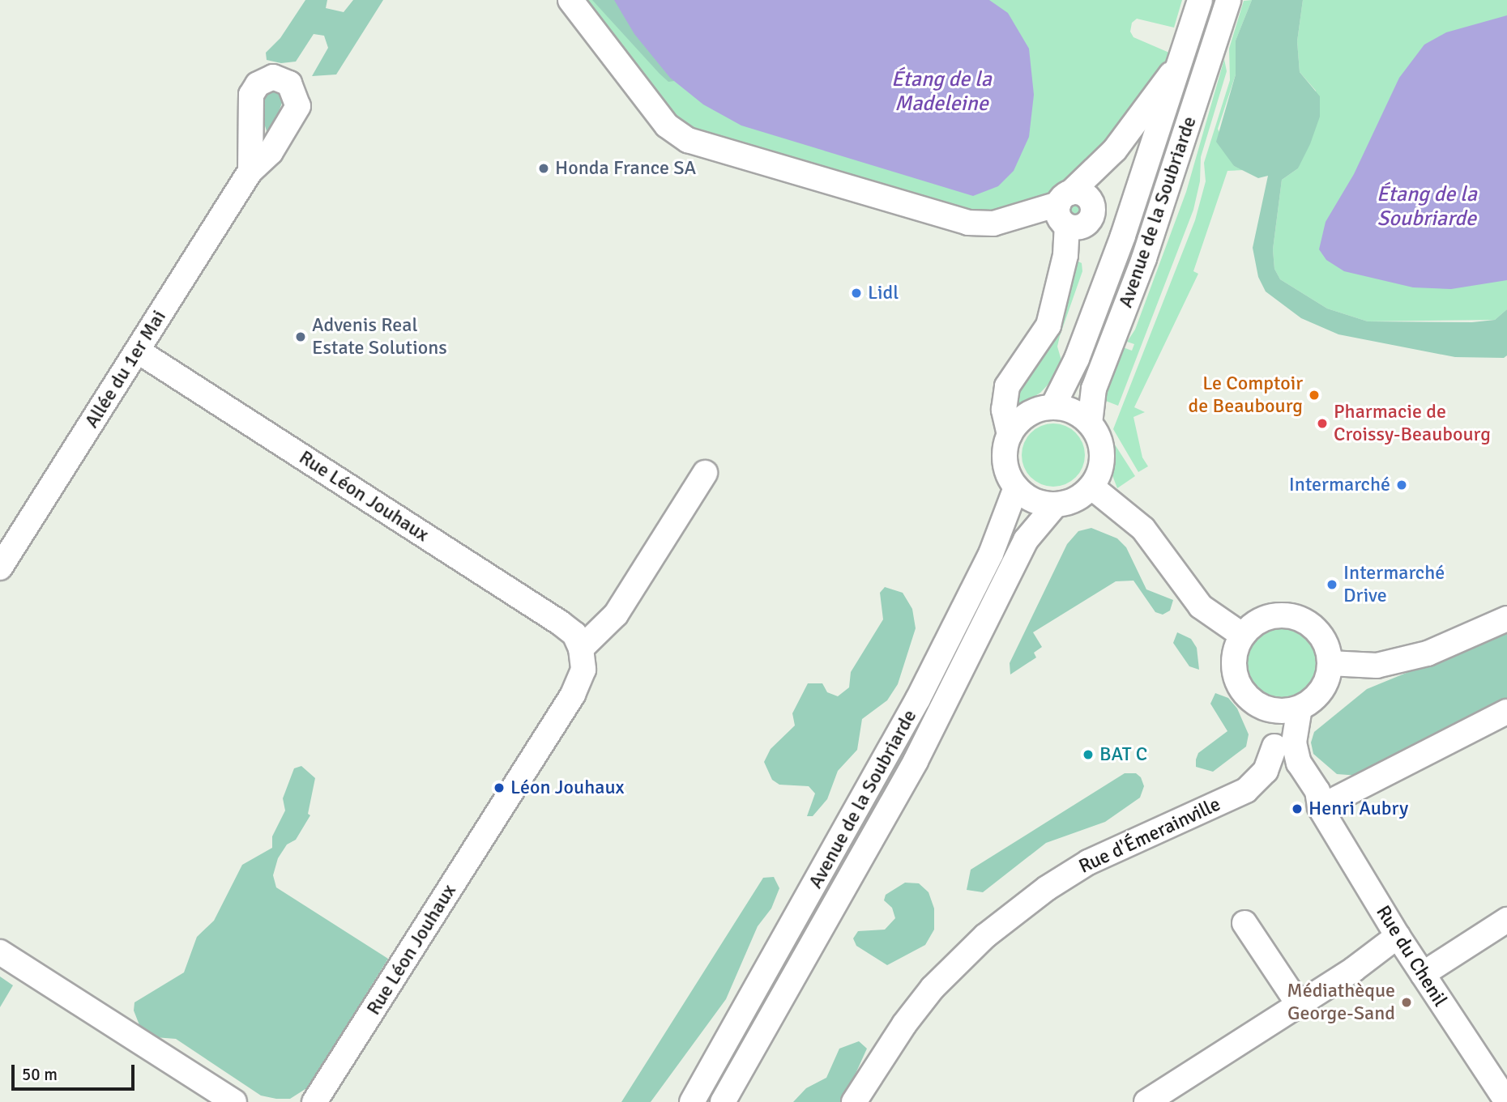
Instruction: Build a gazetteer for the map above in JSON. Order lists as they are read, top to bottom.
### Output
{
  "streets": {
    "street": [
      "Avenue de la Soubriarde",
      "Allée du 1er Mai",
      "Rue Léon Jouhaux",
      "Rue d'Émerainville",
      "Rue du Chenil"
    ]
  },
  "crossings": [
    ["Allée du 1er Mai", "Rue Léon Jouhaux"],
    ["Rue d'Émerainville", "Rue du Chenil"]
  ],
  "water": ["Étang de la Madeleine", "Étang de la Soubriarde"],
  "places": [
    "Honda France SA",
    "Lidl",
    "Advenis Real Estate Solutions",
    "Le Comptoir de Beaubourg",
    "Pharmacie de Croissy-Beaubourg",
    "Intermarché",
    "Intermarché Drive",
    "BAT C",
    "Léon Jouhaux",
    "Henri Aubry",
    "Médiathèque George-Sand"
  ],
  "scale_bar": "50 m"
}
